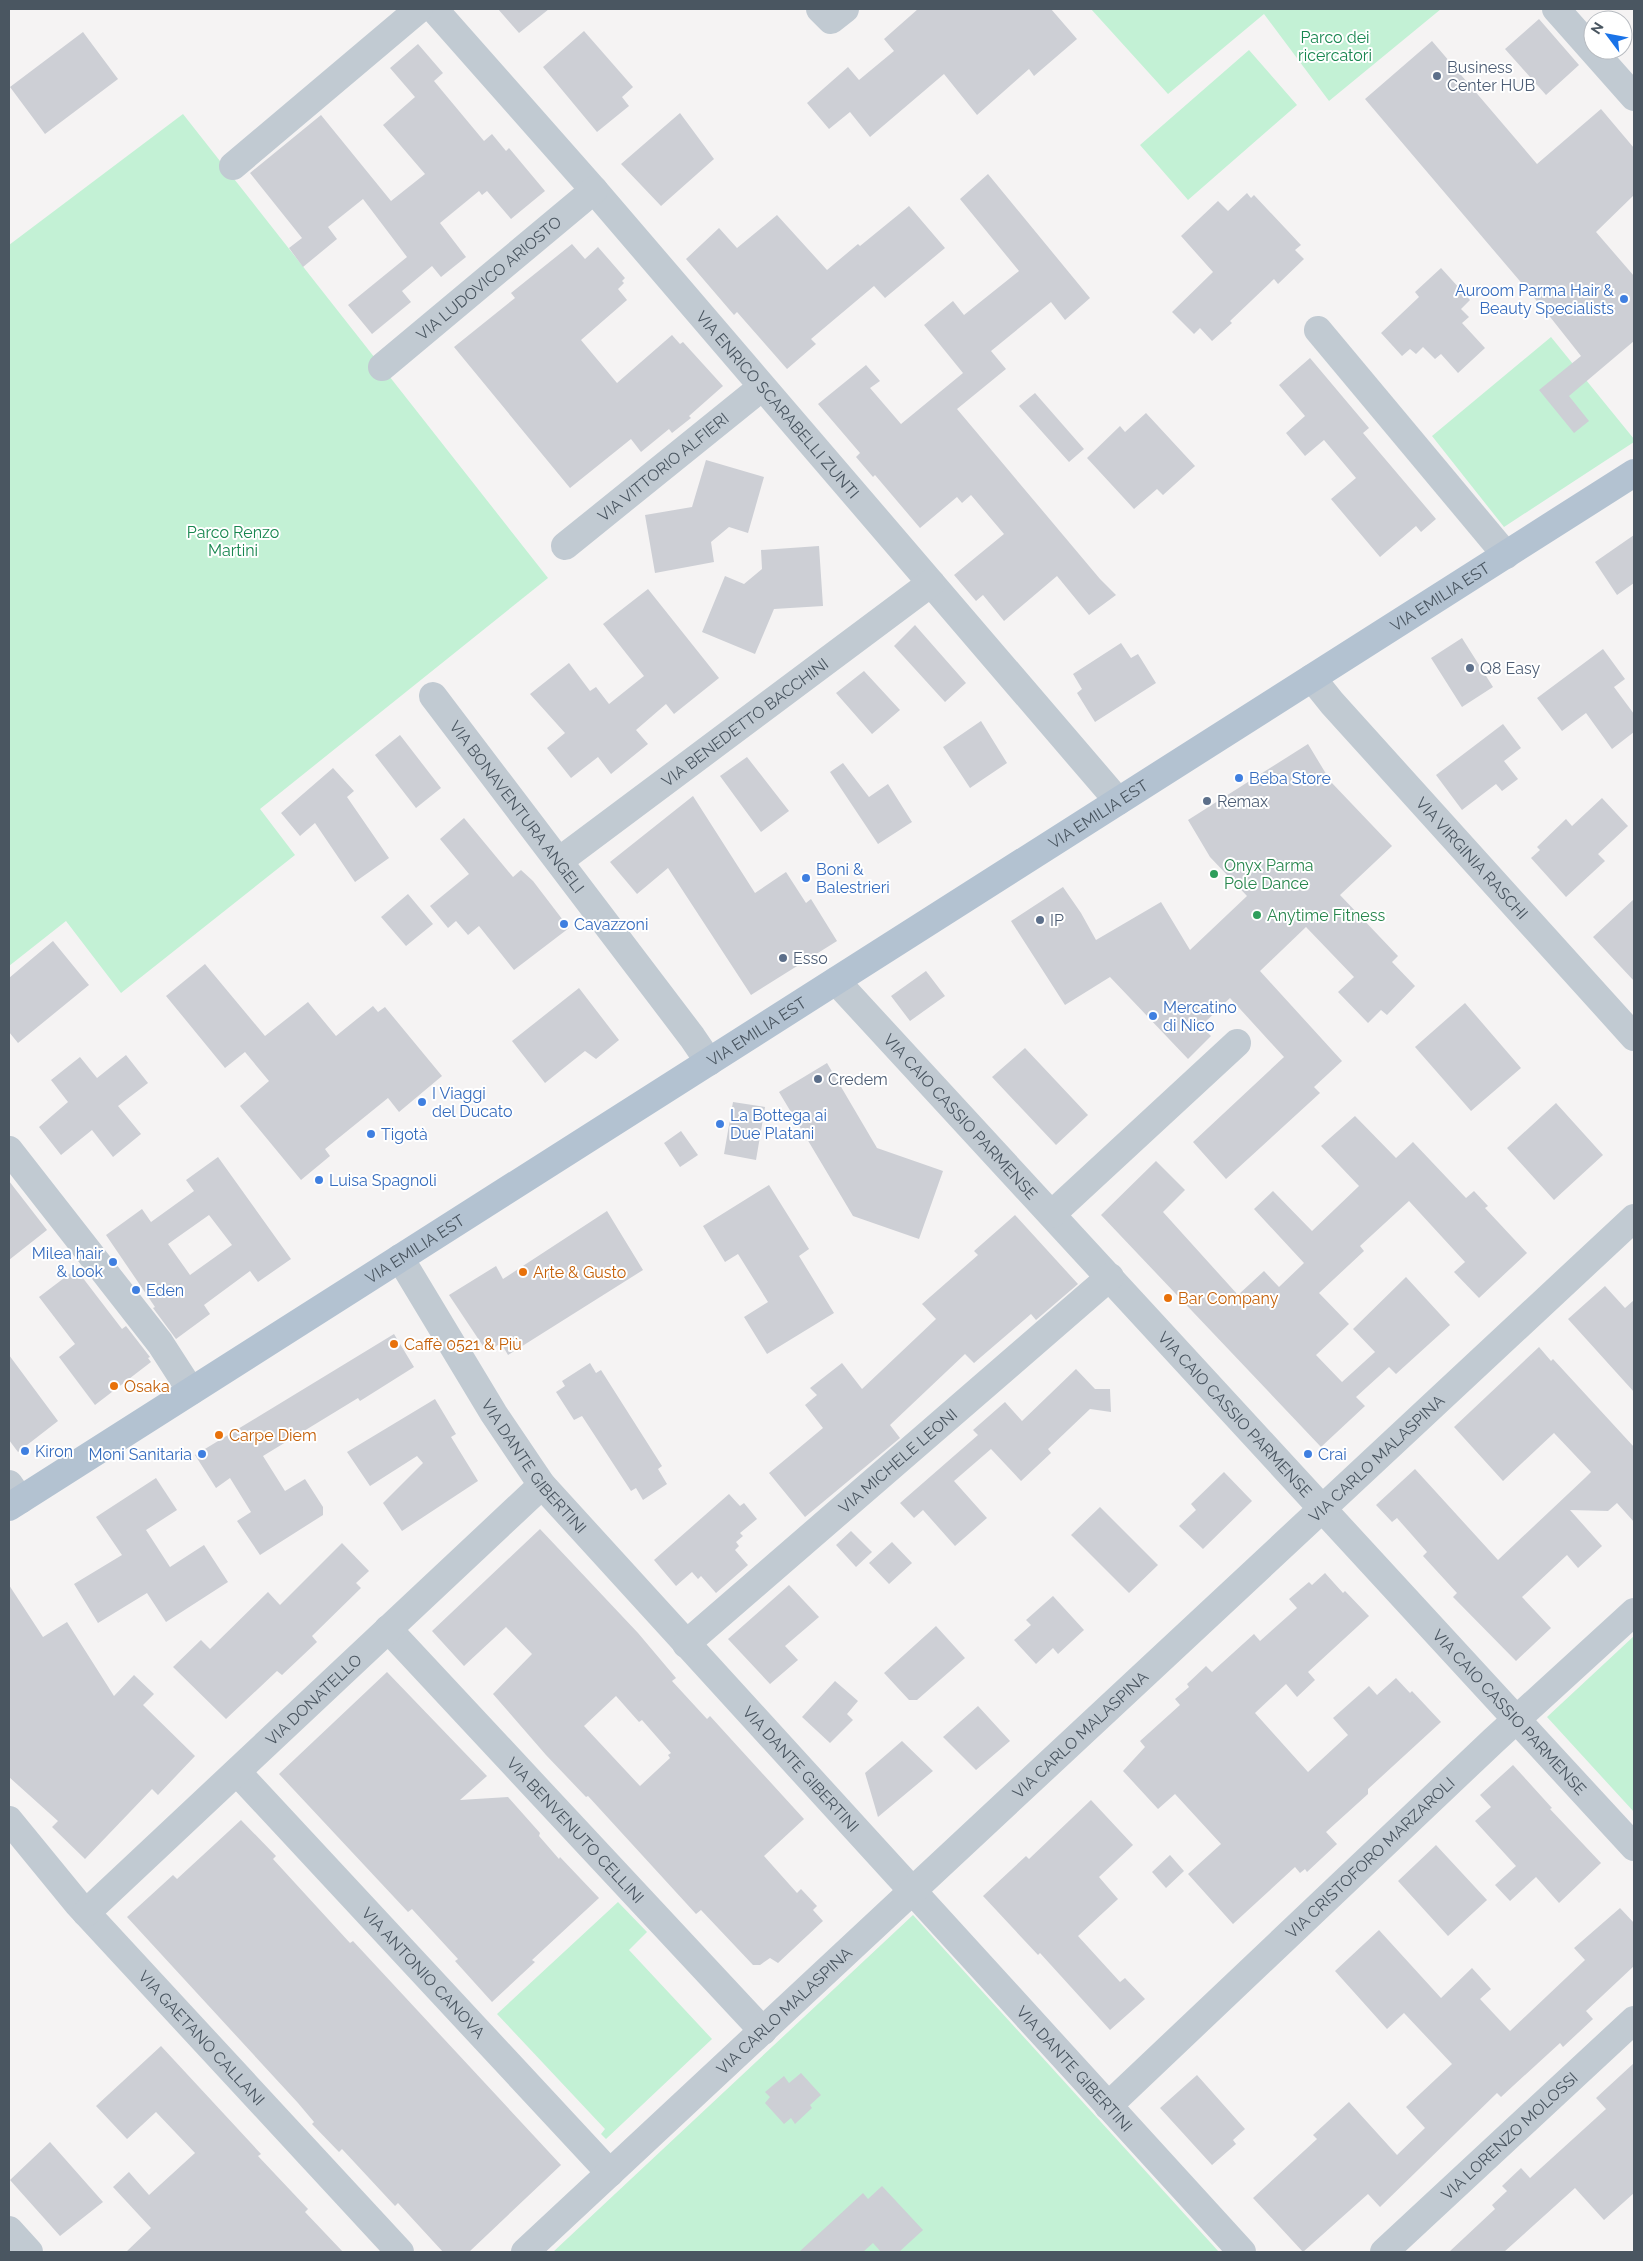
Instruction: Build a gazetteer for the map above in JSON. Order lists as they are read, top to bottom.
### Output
{
  "streets": {
    "main road": ["VIA EMILIA EST"],
    "street": [
      "VIA LUDOVICO ARIOSTO",
      "VIA ENRICO SCARABELLI ZUNTI",
      "VIA VITTORIO ALFIERI",
      "VIA BENEDETTO BACCHINI",
      "VIA BONAVENTURA ANGELI",
      "VIA VIRGINIA RASCHI",
      "VIA CAIO CASSIO PARMENSE",
      "VIA CARLO MALASPINA",
      "VIA MICHELE LEONI",
      "VIA DANTE GIBERTINI",
      "VIA DONATELLO",
      "VIA BENVENUTO CELLINI",
      "VIA CRISTOFORO MARZAROLI",
      "VIA ANTONIO CANOVA",
      "VIA GAETANO CALLANI",
      "VIA LORENZO MOLOSSI"
    ]
  },
  "crossings": [
    ["VIA LUDOVICO ARIOSTO", "VIA ENRICO SCARABELLI ZUNTI"],
    ["VIA ENRICO SCARABELLI ZUNTI", "VIA VITTORIO ALFIERI"],
    ["VIA ENRICO SCARABELLI ZUNTI", "VIA EMILIA EST"],
    ["VIA ENRICO SCARABELLI ZUNTI", "VIA BENEDETTO BACCHINI"],
    ["VIA EMILIA EST", "VIA BONAVENTURA ANGELI"],
    ["VIA EMILIA EST", "VIA VIRGINIA RASCHI"],
    ["VIA EMILIA EST", "VIA CAIO CASSIO PARMENSE"],
    ["VIA EMILIA EST", "VIA DANTE GIBERTINI"],
    ["VIA BENEDETTO BACCHINI", "VIA BONAVENTURA ANGELI"],
    ["VIA CAIO CASSIO PARMENSE", "VIA CARLO MALASPINA"],
    ["VIA CAIO CASSIO PARMENSE", "VIA MICHELE LEONI"],
    ["VIA CAIO CASSIO PARMENSE", "VIA CRISTOFORO MARZAROLI"],
    ["VIA CARLO MALASPINA", "VIA DANTE GIBERTINI"],
    ["VIA CARLO MALASPINA", "VIA BENVENUTO CELLINI"],
    ["VIA CARLO MALASPINA", "VIA ANTONIO CANOVA"],
    ["VIA MICHELE LEONI", "VIA DANTE GIBERTINI"],
    ["VIA DANTE GIBERTINI", "VIA DONATELLO"],
    ["VIA DANTE GIBERTINI", "VIA CRISTOFORO MARZAROLI"],
    ["VIA DONATELLO", "VIA BENVENUTO CELLINI"],
    ["VIA DONATELLO", "VIA ANTONIO CANOVA"],
    ["VIA DONATELLO", "VIA GAETANO CALLANI"]
  ],
  "parks": ["Parco dei ricercatori", "Parco Renzo Martini"],
  "places": [
    "Business Center HUB",
    "Auroom Parma Hair & Beauty Specialists",
    "Q8 Easy",
    "Beba Store",
    "Remax",
    "Onyx Parma Pole Dance",
    "Boni & Balestrieri",
    "Anytime Fitness",
    "IP",
    "Cavazzoni",
    "Esso",
    "Mercatino di Nico",
    "Credem",
    "I Viaggi del Ducato",
    "La Bottega ai Due Platani",
    "Tigotà",
    "Luisa Spagnoli",
    "Milea hair & look",
    "Arte & Gusto",
    "Eden",
    "Bar Company",
    "Caffè 0521 & Più",
    "Osaka",
    "Carpe Diem",
    "Kiron",
    "Moni Sanitaria",
    "Crai"
  ],
  "north": "top left"
}
